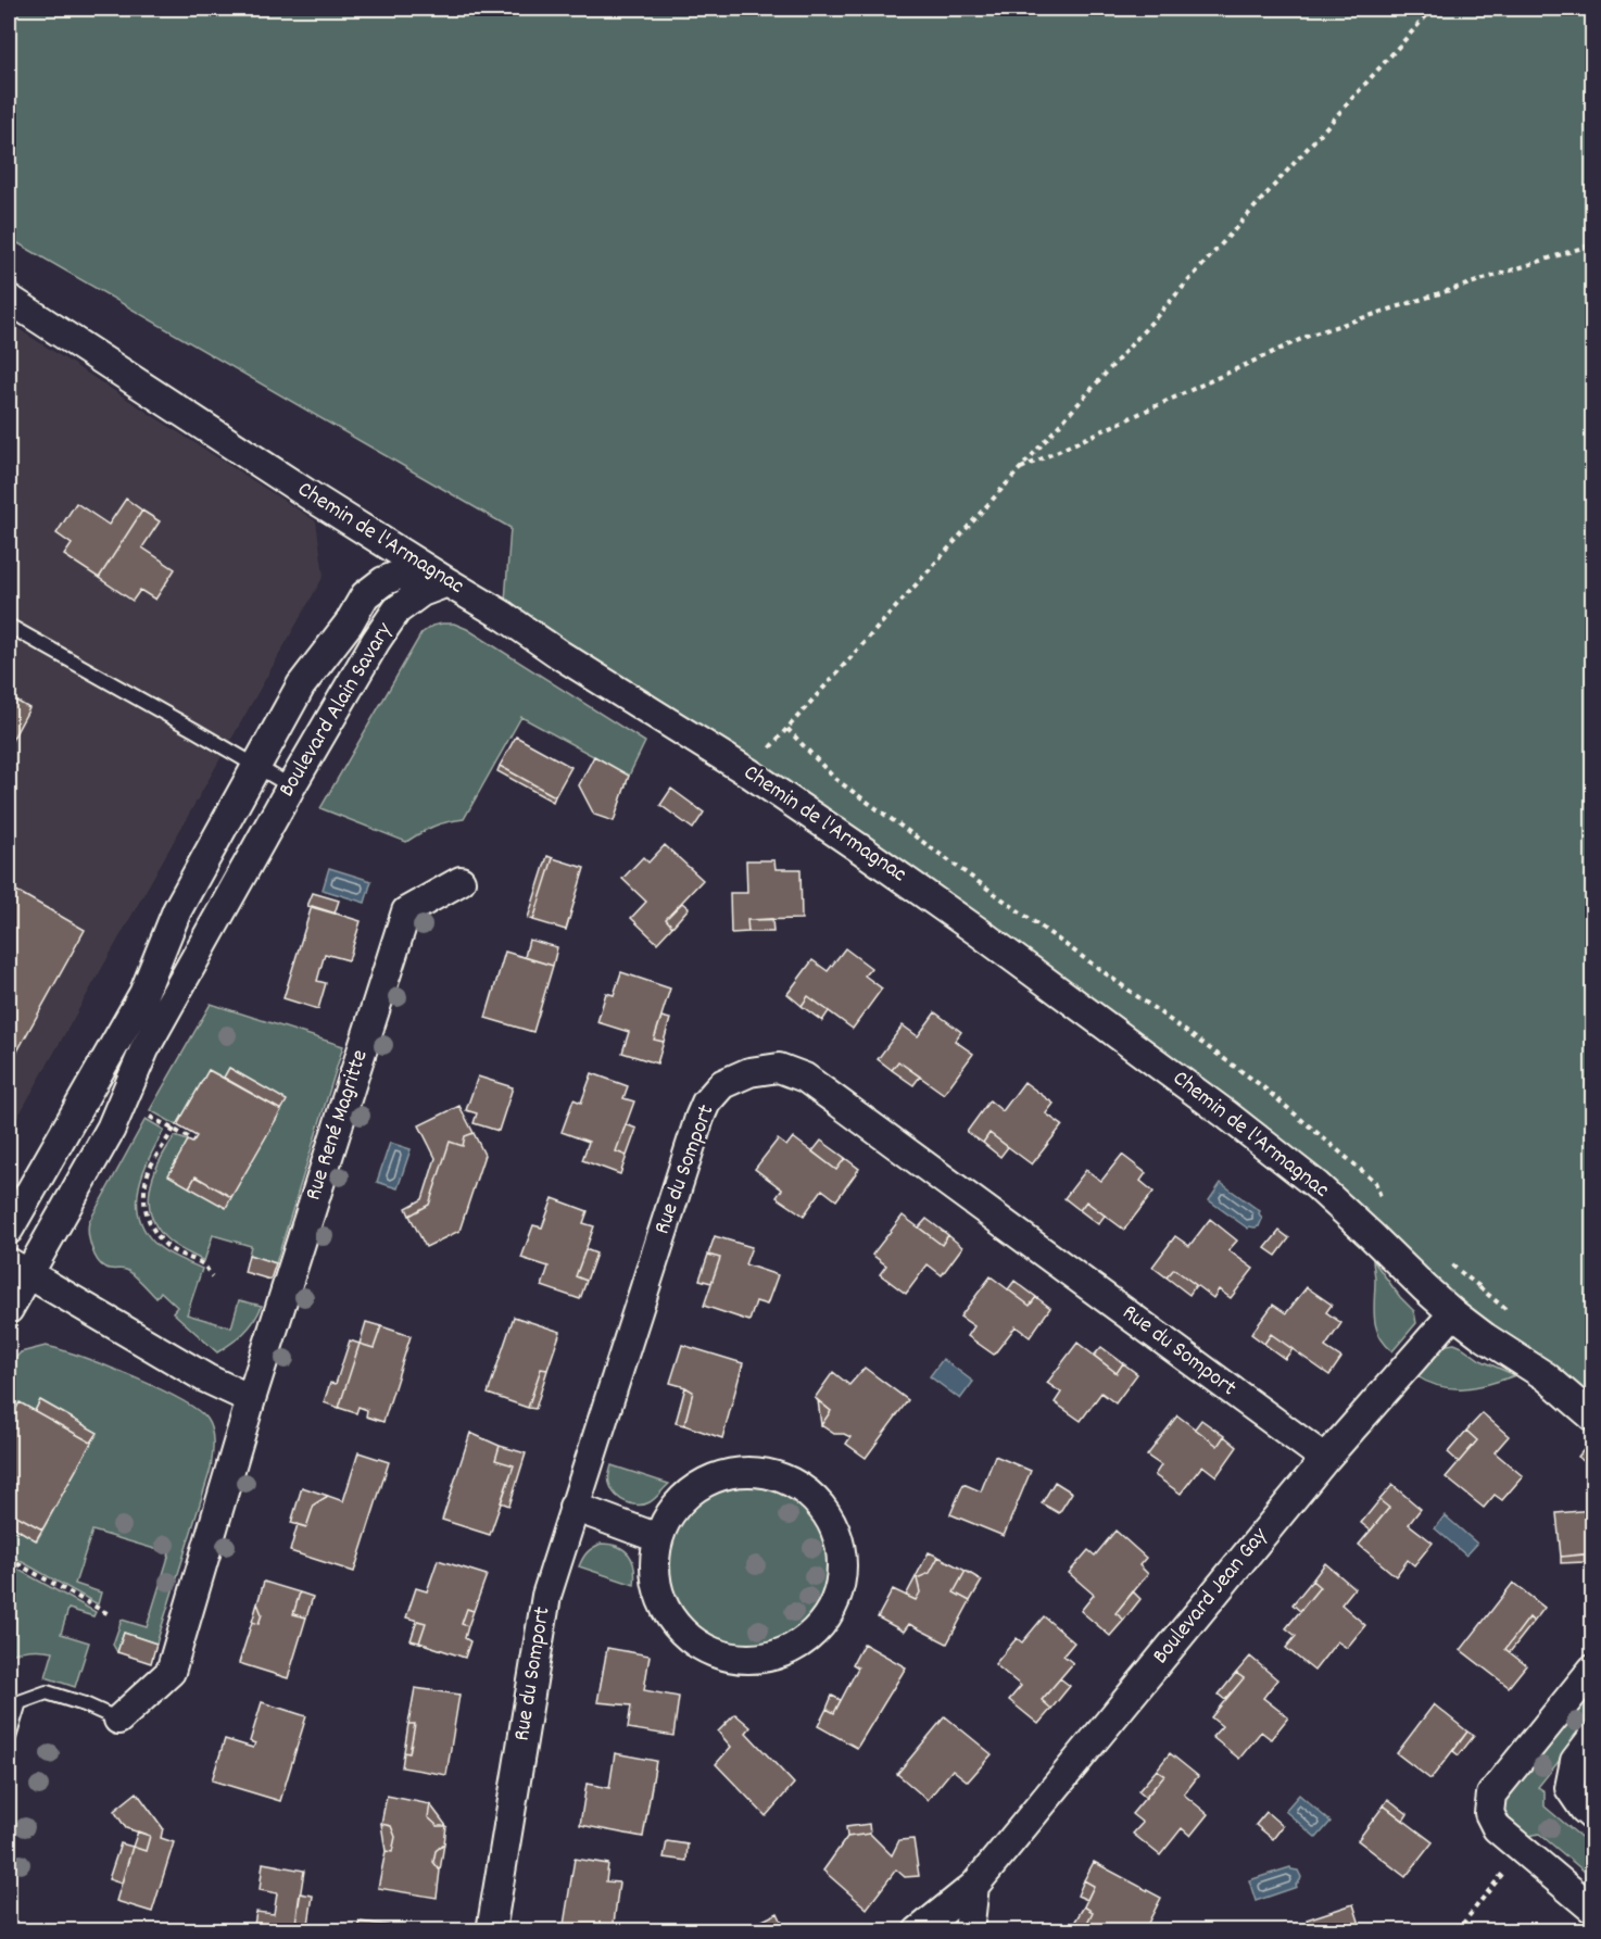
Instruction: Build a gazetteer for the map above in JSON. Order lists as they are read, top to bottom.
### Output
{
  "streets": {
    "street": [
      "Chemin de l'Armagnac",
      "Boulevard Alain Savary",
      "Rue René Magritte",
      "Rue du Somport",
      "Boulevard Jean Gay"
    ]
  },
  "crossings": [
    ["Chemin de l'Armagnac", "Boulevard Alain Savary"],
    ["Chemin de l'Armagnac", "Boulevard Jean Gay"],
    ["Rue du Somport", "Boulevard Jean Gay"]
  ]
}
